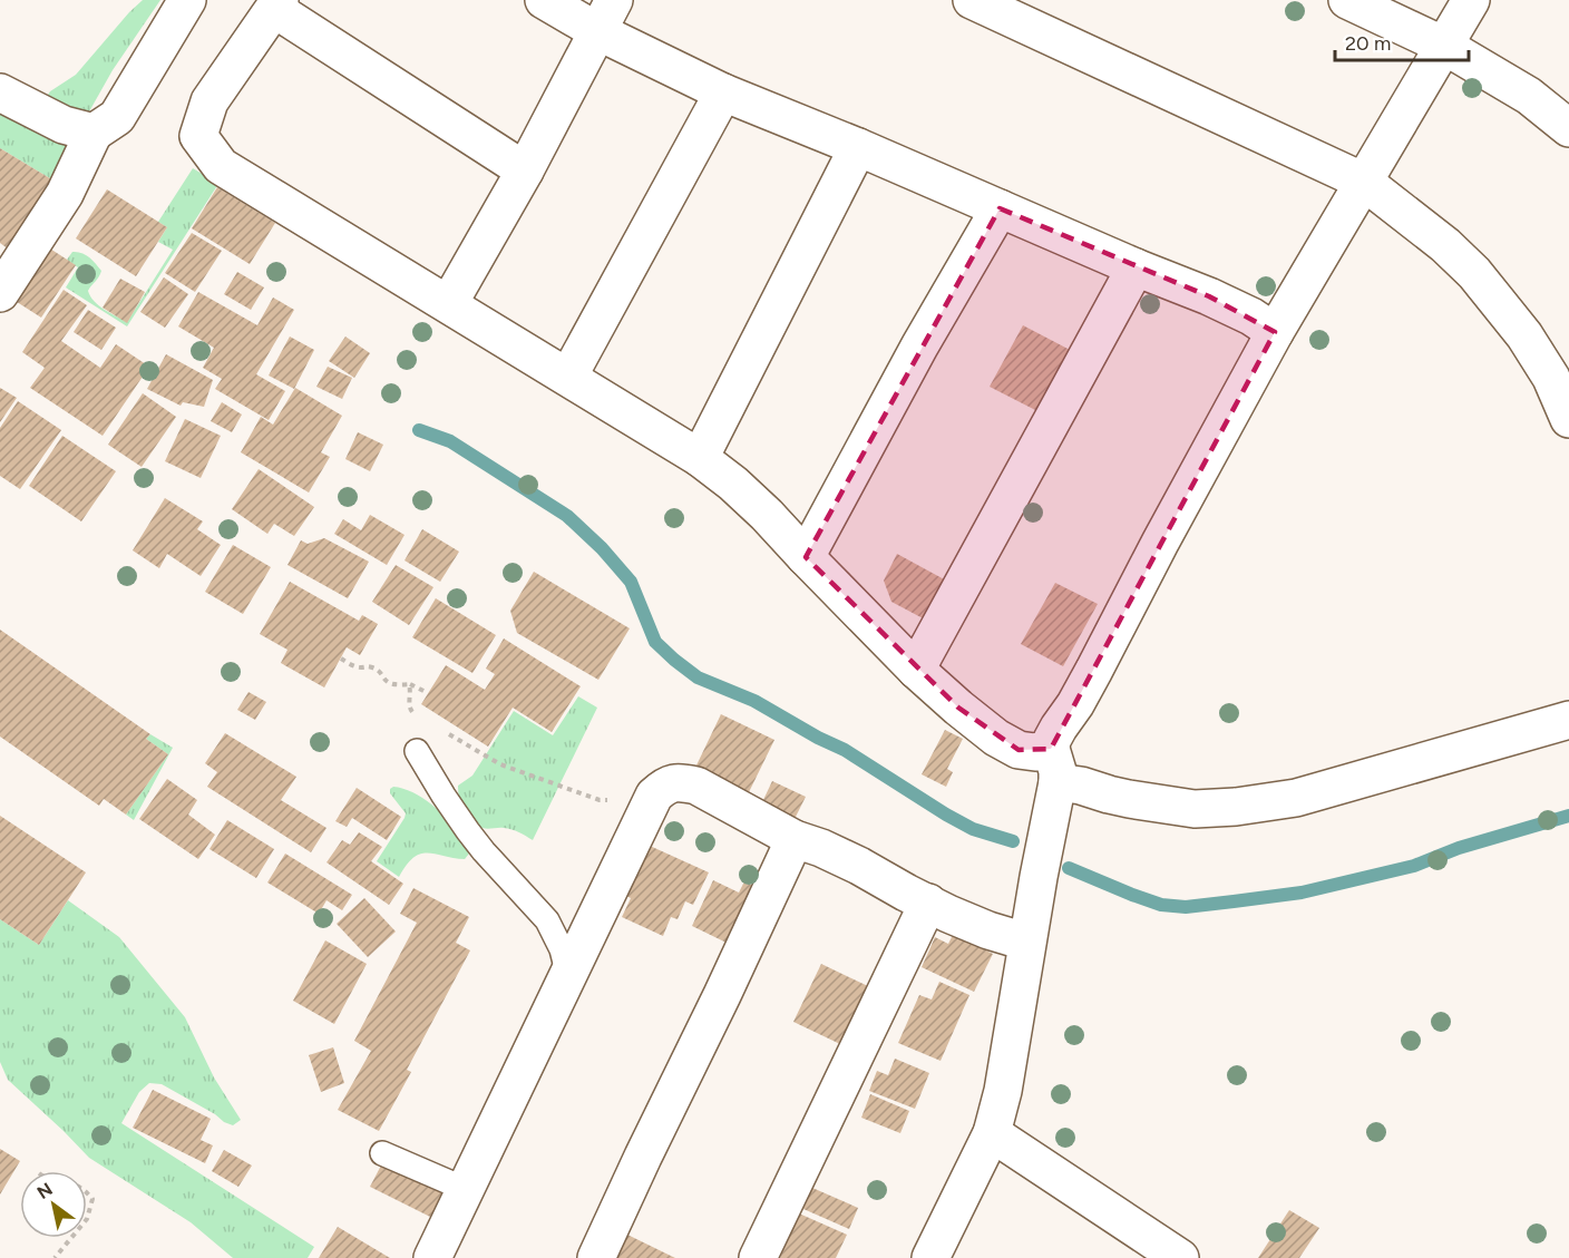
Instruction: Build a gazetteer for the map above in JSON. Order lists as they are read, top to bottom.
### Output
{
  "scale_bar": "20 m",
  "north": "top left"
}
